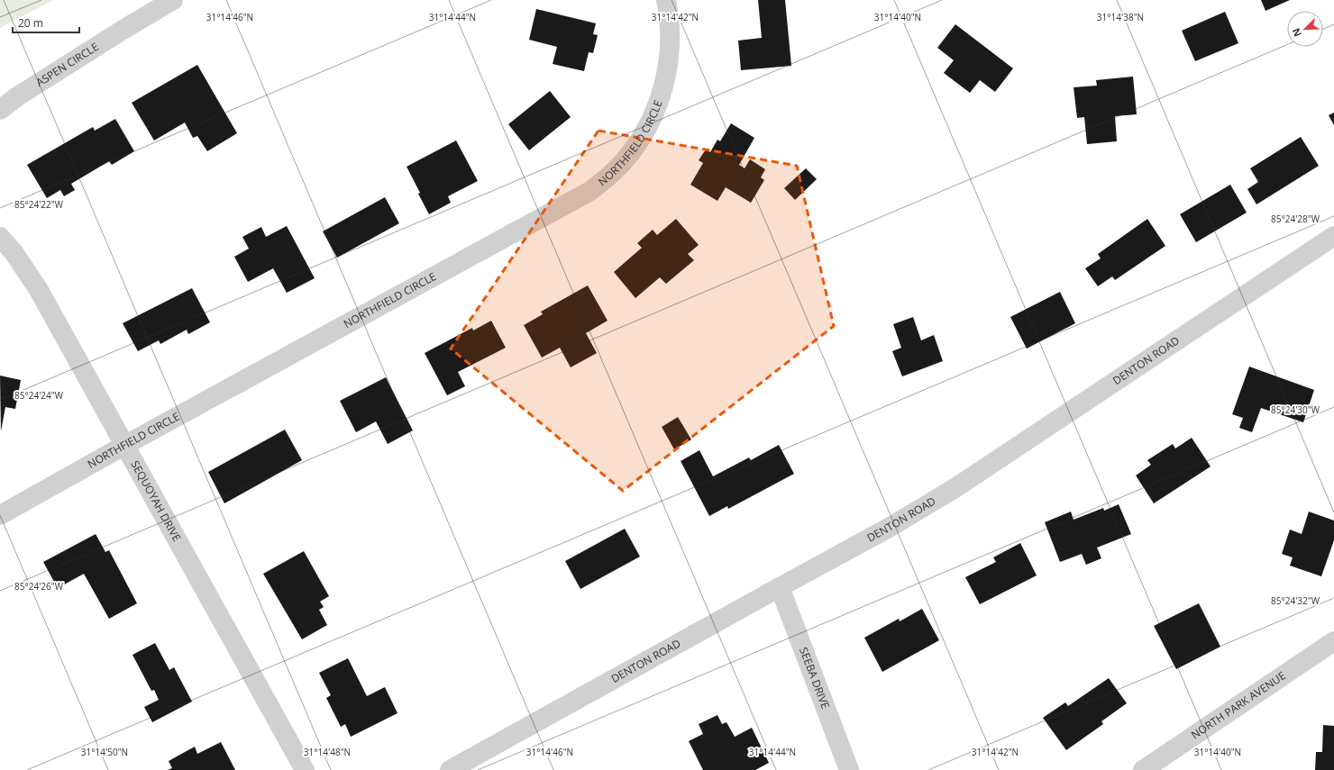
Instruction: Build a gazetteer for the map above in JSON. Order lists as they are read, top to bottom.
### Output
{
  "streets": {
    "street": [
      "ASPEN CIRCLE",
      "NORTHFIELD CIRCLE",
      "DENTON ROAD",
      "SEQUOYAH DRIVE",
      "SEEBA DRIVE",
      "NORTH PARK AVENUE"
    ]
  },
  "crossings": [
    ["NORTHFIELD CIRCLE", "SEQUOYAH DRIVE"],
    ["DENTON ROAD", "SEEBA DRIVE"]
  ],
  "scale_bar": "20 m",
  "north": "bottom left",
  "coordinates": [
    "31°14'46\"N",
    "31°14'44\"N",
    "31°14'42\"N",
    "31°14'40\"N",
    "31°14'38\"N",
    "85°24'22\"W",
    "85°24'28\"W",
    "85°24'24\"W",
    "85°24'30\"W",
    "85°24'26\"W",
    "85°24'32\"W",
    "31°14'50\"N",
    "31°14'48\"N"
  ]
}
